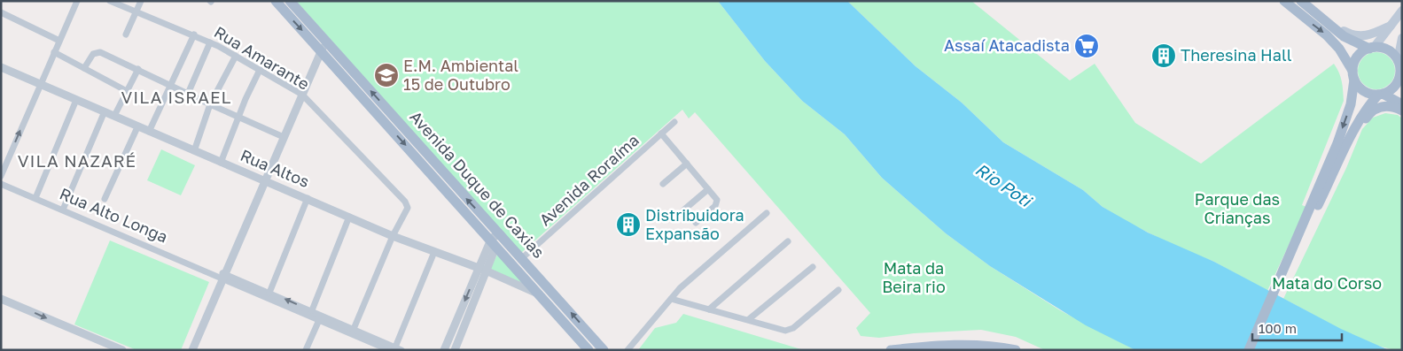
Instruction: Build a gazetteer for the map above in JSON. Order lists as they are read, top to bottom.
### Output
{
  "streets": {
    "main road": ["Avenida Duque de Caxias"],
    "street": [
      "Rua Amarante",
      "Rua Altos",
      "Avenida Roraíma",
      "Rua Alto Longa"
    ]
  },
  "crossings": [
    ["Rua Amarante", "Rua Altos"],
    ["Rua Altos", "Avenida Duque de Caxias"],
    ["Avenida Roraíma", "Avenida Duque de Caxias"]
  ],
  "districts": ["VILA ISRAEL", "VILA NAZARÉ"],
  "water": ["Rio Poti"],
  "parks": ["Parque das Crianças", "Mata da Beira rio", "Mata do Corso"],
  "places": {
    "supermarket": ["Assaí Atacadista"],
    "building": ["Theresina Hall", "Distribuidora Expansão"],
    "school or university": ["E.M. Ambiental 15 de Outubro"]
  },
  "scale_bar": "100 m"
}
